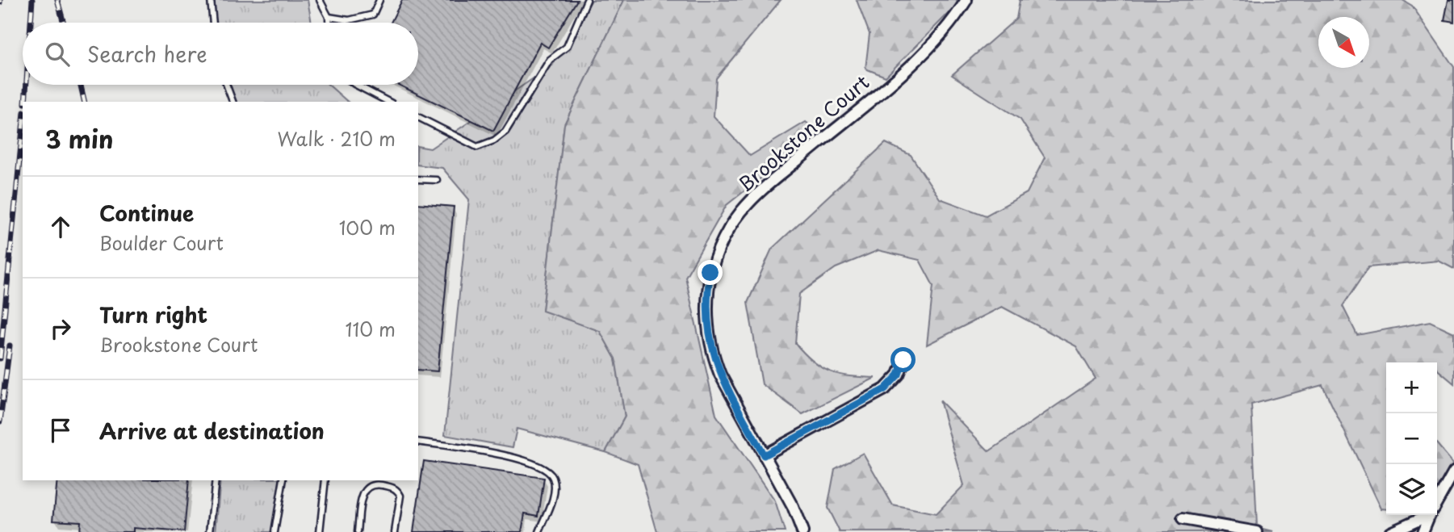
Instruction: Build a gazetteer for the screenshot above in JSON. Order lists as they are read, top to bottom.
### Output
{
  "streets": {
    "street": ["Brookstone Court"]
  },
  "north": "bottom right",
  "page": {
    "search": "Search here",
    "heading": ["3 min", "Walk · 210 m"],
    "list": [
      ["Continue", "Boulder Court", "100 m"],
      ["Turn right", "Brookstone Court", "110 m"],
      "Arrive at destination"
    ],
    "map_buttons": ["+", "−"]
  }
}
